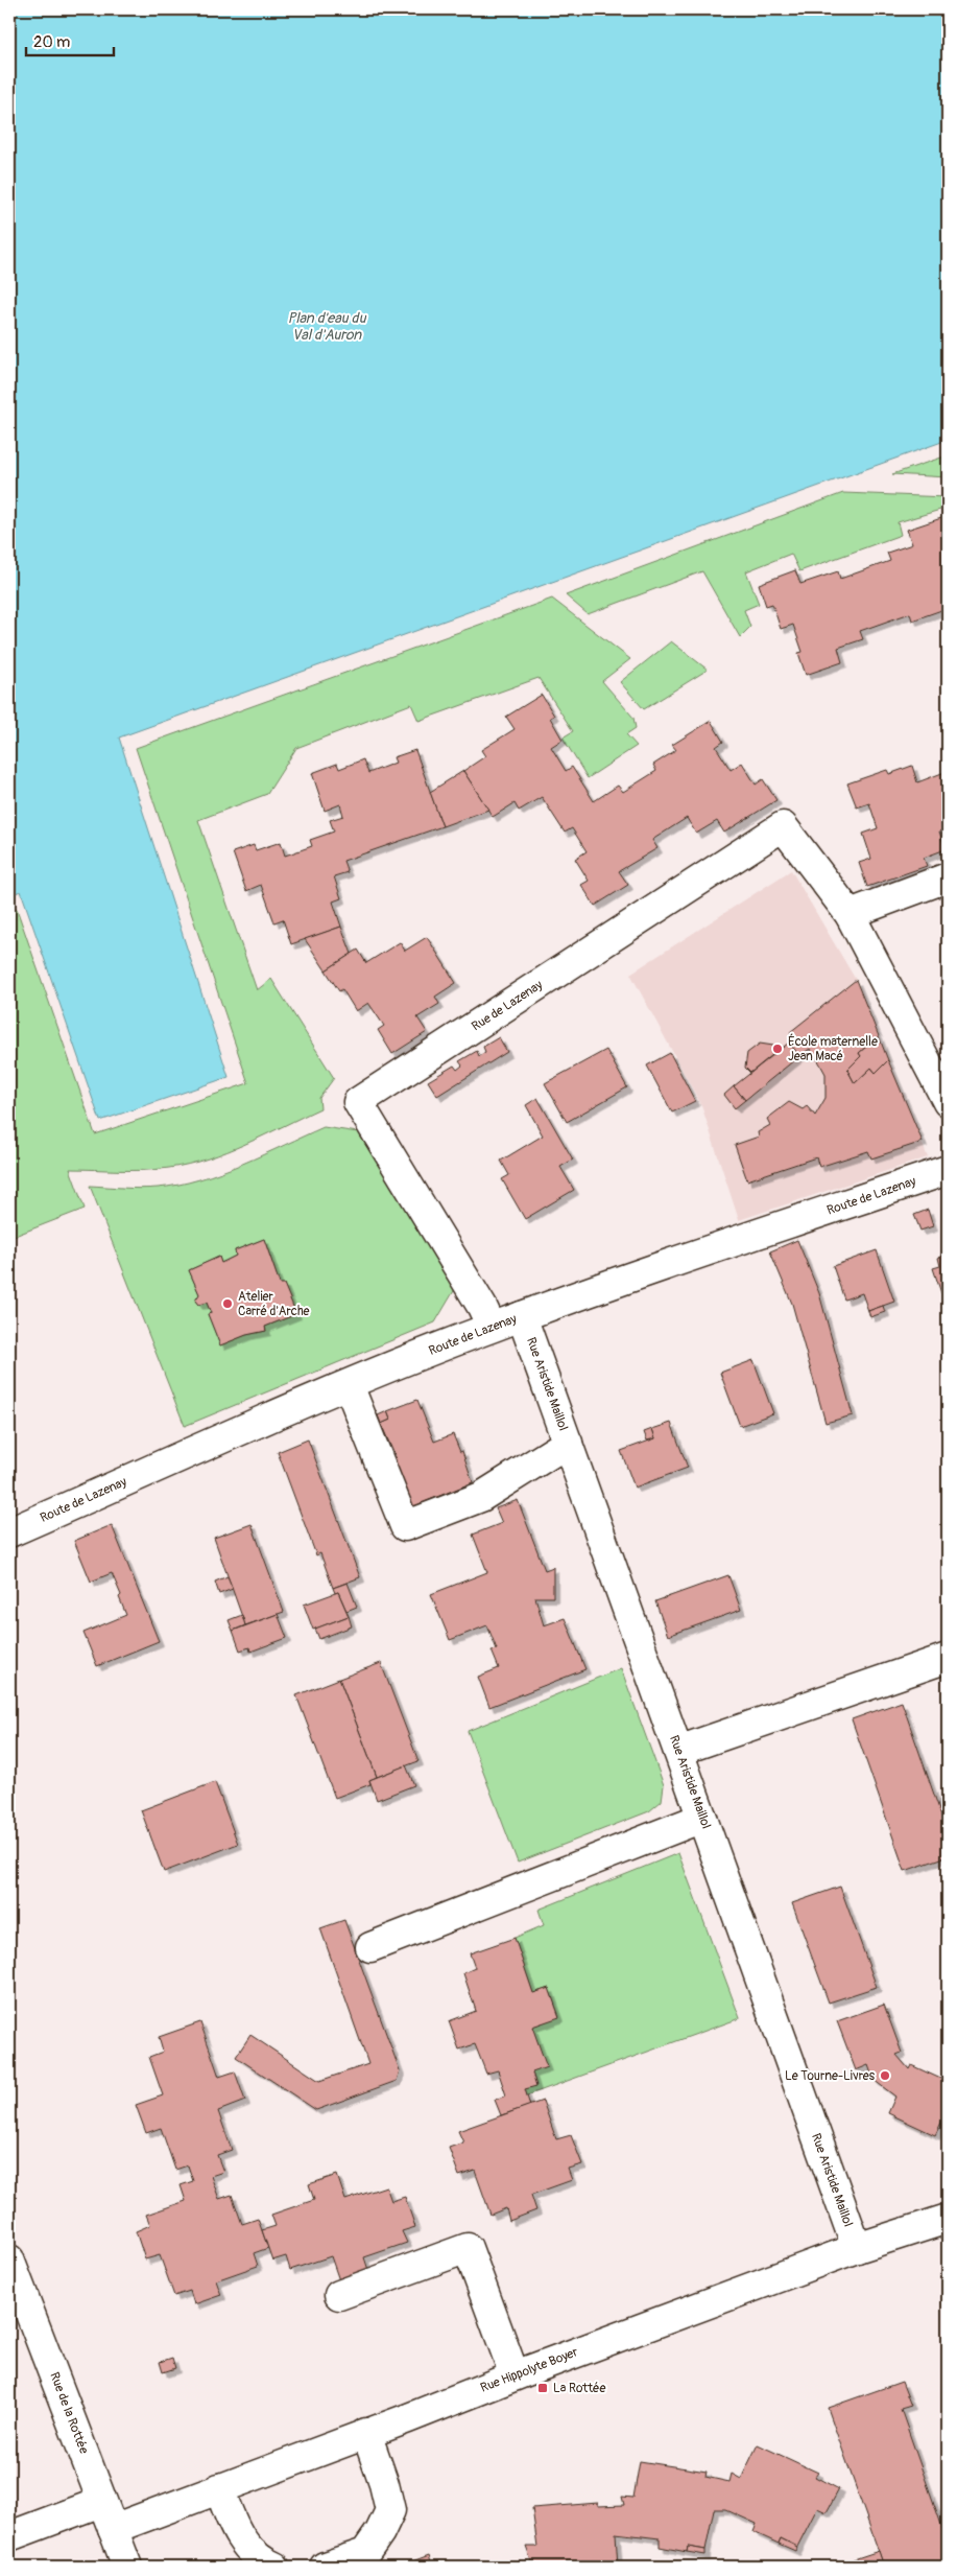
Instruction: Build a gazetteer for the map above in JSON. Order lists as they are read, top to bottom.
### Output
{
  "streets": {
    "street": [
      "Rue de Lazenay",
      "Route de Lazenay",
      "Rue Aristide Maillol",
      "Rue Hippolyte Boyer",
      "Rue de la Rottée"
    ]
  },
  "crossings": [
    ["Rue de Lazenay", "Route de Lazenay"],
    ["Route de Lazenay", "Rue Aristide Maillol"],
    ["Rue Aristide Maillol", "Rue Hippolyte Boyer"],
    ["Rue Hippolyte Boyer", "Rue de la Rottée"]
  ],
  "water": ["Plan d'eau du Val d'Auron"],
  "places": {
    "other": ["École maternelle Jean Macé", "Atelier Carré d'Arche", "Le Tourne-Livres"],
    "transit": ["La Rottée"]
  },
  "scale_bar": "20 m"
}
